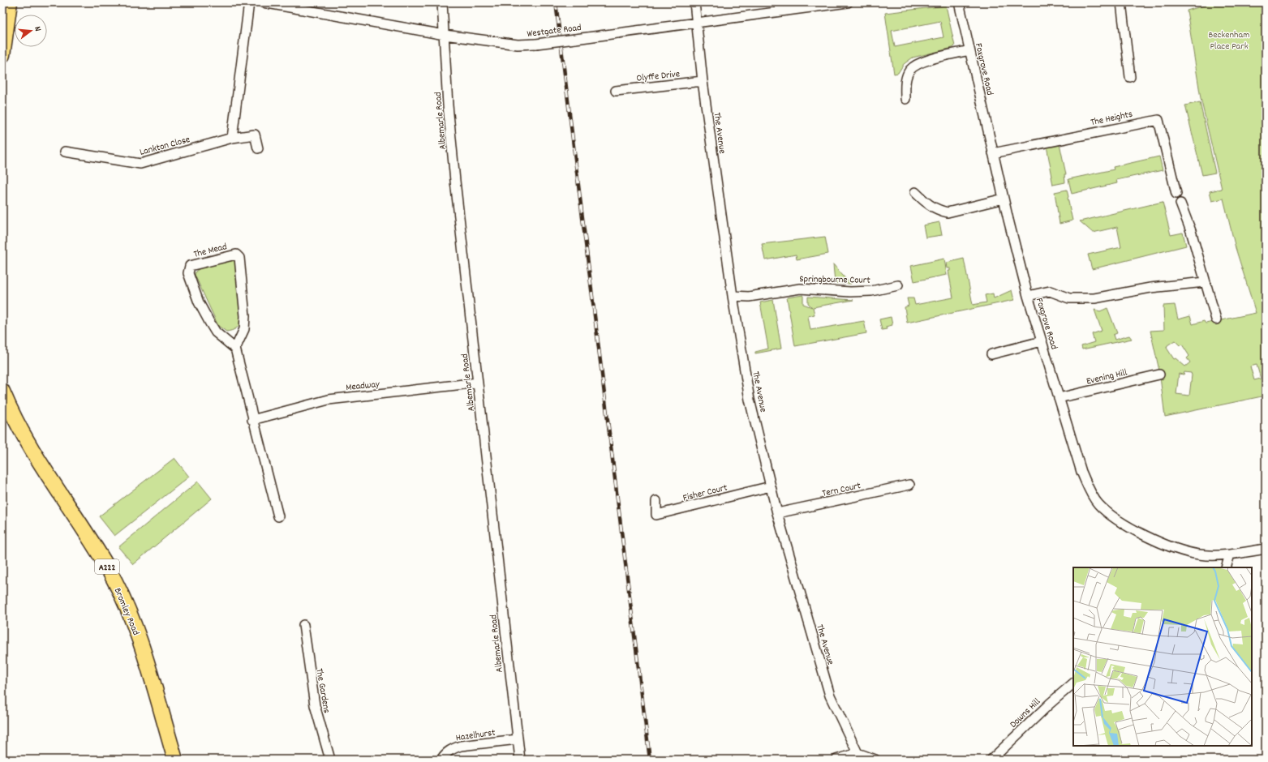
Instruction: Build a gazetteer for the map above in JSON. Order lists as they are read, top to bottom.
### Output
{
  "streets": {
    "main road": ["A222", "Bromley Road"],
    "street": [
      "Westgate Road",
      "Foxgrove Road",
      "Olyffe Drive",
      "The Heights",
      "Albemarle Road",
      "The Avenue",
      "Lankton Close",
      "The Mead",
      "Springbourne Court",
      "Evening Hill",
      "Meadway",
      "Tern Court",
      "Fisher Court",
      "The Gardens",
      "Downs Hill",
      "Hazelhurst"
    ]
  },
  "crossings": [
    ["Westgate Road", "Albemarle Road"],
    ["Westgate Road", "The Avenue"],
    ["Foxgrove Road", "The Heights"],
    ["Foxgrove Road", "Evening Hill"],
    ["Olyffe Drive", "The Avenue"],
    ["Albemarle Road", "Meadway"],
    ["Albemarle Road", "Hazelhurst"],
    ["The Avenue", "Springbourne Court"],
    ["The Avenue", "Tern Court"],
    ["The Avenue", "Fisher Court"]
  ],
  "parks": ["Beckenham Place Park"],
  "north": "right"
}
